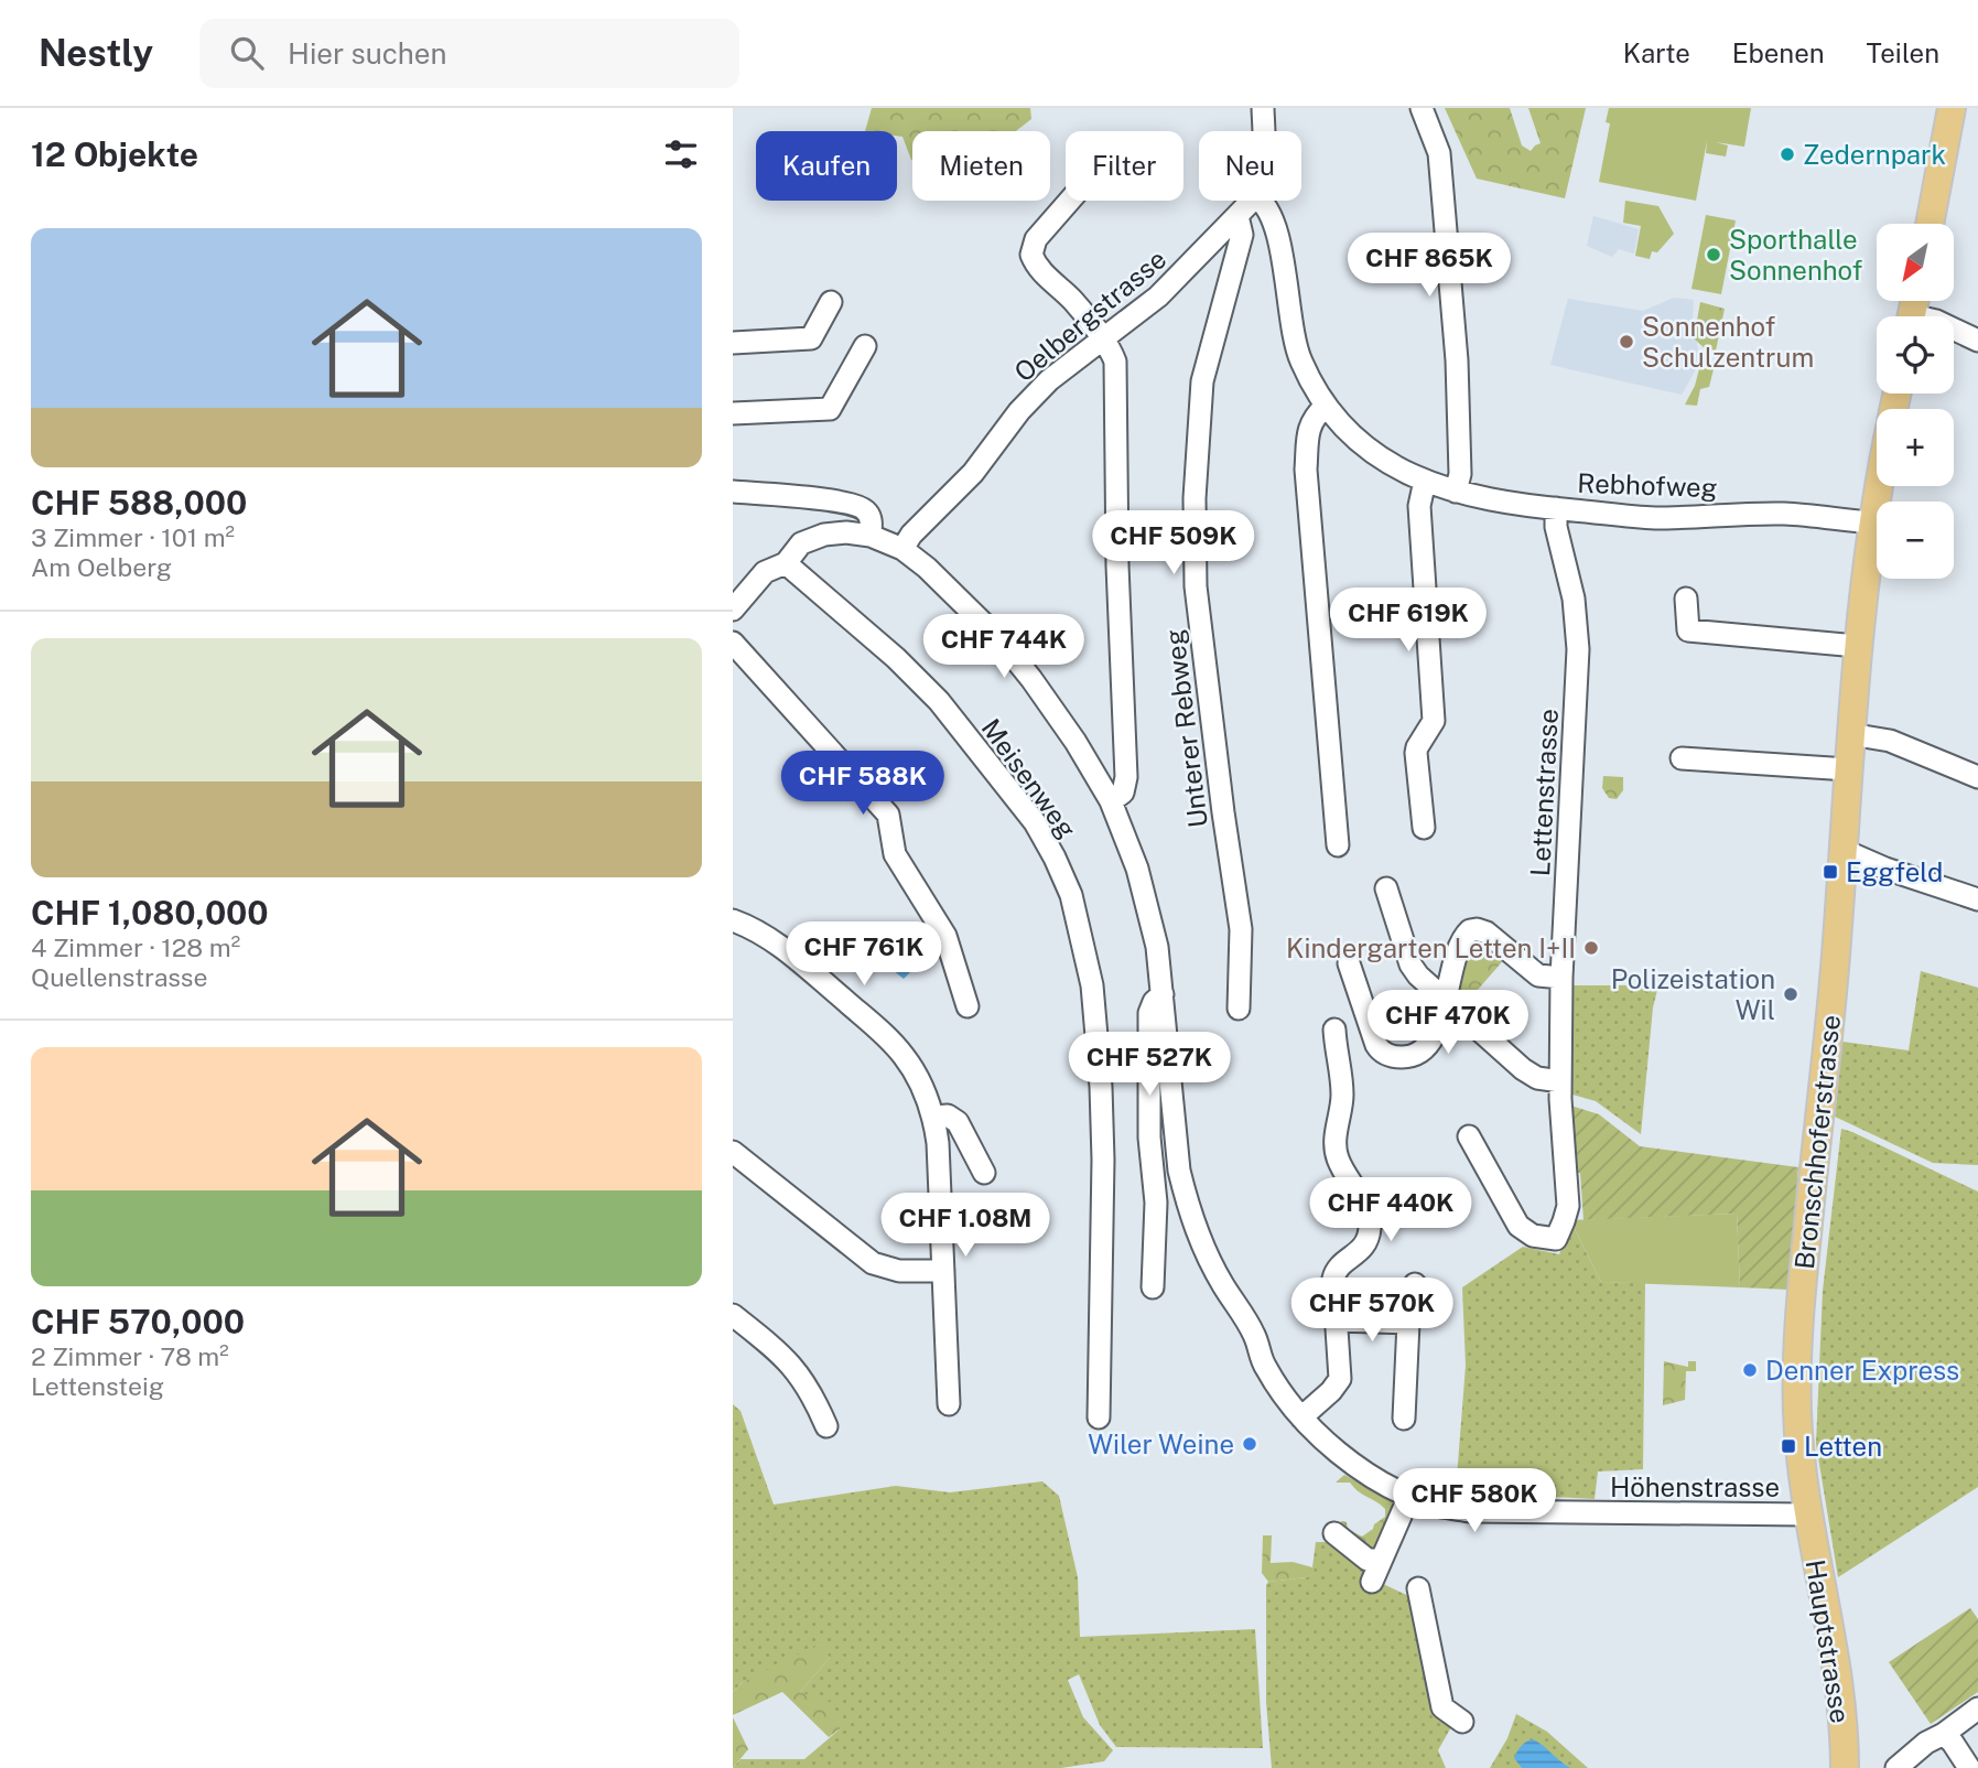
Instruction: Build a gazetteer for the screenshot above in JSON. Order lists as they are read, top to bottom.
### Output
{
  "streets": {
    "main road": ["Bronschhoferstrasse", "Hauptstrasse"],
    "street": [
      "Oelbergstrasse",
      "Rebhofweg",
      "Unterer Rebweg",
      "Meisenweg",
      "Lettenstrasse",
      "Höhenstrasse"
    ]
  },
  "crossings": [
    ["Oelbergstrasse", "Unterer Rebweg"],
    ["Oelbergstrasse", "Höhenstrasse"],
    ["Rebhofweg", "Lettenstrasse"],
    ["Rebhofweg", "Bronschhoferstrasse"],
    ["Meisenweg", "Höhenstrasse"],
    ["Bronschhoferstrasse", "Höhenstrasse"],
    ["Bronschhoferstrasse", "Hauptstrasse"],
    ["Höhenstrasse", "Hauptstrasse"]
  ],
  "places": {
    "other": [
      "Zedernpark",
      "Sporthalle Sonnenhof",
      "Sonnenhof Schulzentrum",
      "Kindergarten Letten I+II",
      "Polizeistation Wil",
      "Denner Express",
      "Wiler Weine"
    ],
    "transit": ["Eggfeld", "Letten"]
  },
  "north": "bottom left",
  "page": {
    "header": "Nestly",
    "search": "Hier suchen",
    "nav": ["Karte", "Ebenen", "Teilen"],
    "heading": "12 Objekte",
    "chip": [
      "Kaufen",
      "Mieten",
      "Filter",
      "Neu"
    ],
    "list": [
      {
        "name": "CHF 588,000",
        "note": "3 Zimmer · 101 m² · Am Oelberg"
      },
      {
        "name": "CHF 1,080,000",
        "note": "4 Zimmer · 128 m² · Quellenstrasse"
      },
      {
        "name": "CHF 570,000",
        "note": "2 Zimmer · 78 m² · Lettensteig"
      }
    ],
    "map_buttons": ["+", "−"],
    "price": [
      "CHF 865K",
      "CHF 509K",
      "CHF 619K",
      "CHF 744K",
      "CHF 588K",
      "CHF 761K",
      "CHF 470K",
      "CHF 527K",
      "CHF 440K",
      "CHF 1.08M",
      "CHF 570K",
      "CHF 580K"
    ]
  }
}
